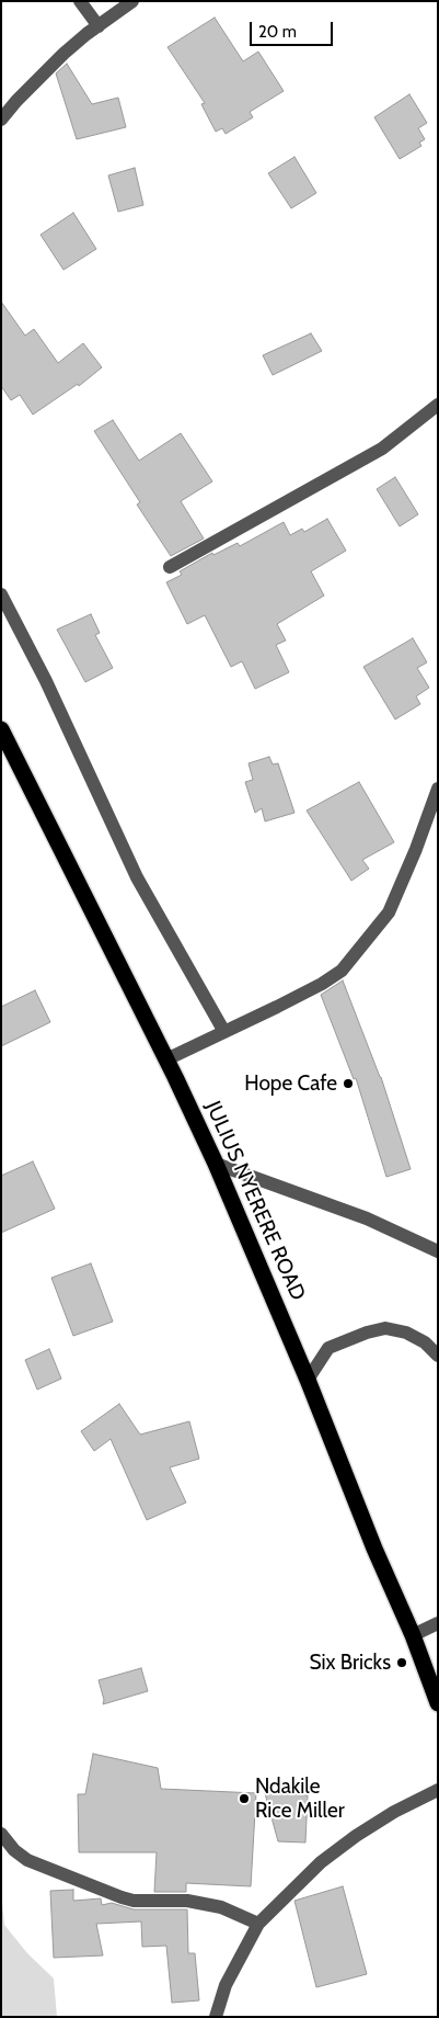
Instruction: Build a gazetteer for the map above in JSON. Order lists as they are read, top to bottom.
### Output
{
  "streets": {
    "highway": ["JULIUS NYERERE ROAD"]
  },
  "places": ["Hope Cafe", "Six Bricks", "Ndakile Rice Miller"],
  "scale_bar": "20 m"
}
